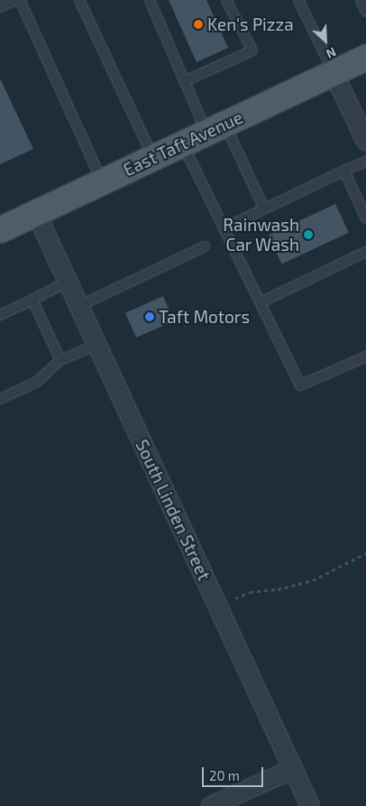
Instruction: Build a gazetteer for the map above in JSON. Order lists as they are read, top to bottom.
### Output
{
  "streets": {
    "main road": ["East Taft Avenue"],
    "street": ["South Linden Street"]
  },
  "crossings": [
    ["East Taft Avenue", "South Linden Street"]
  ],
  "places": ["Ken's Pizza", "Rainwash Car Wash", "Taft Motors"],
  "scale_bar": "20 m",
  "north": "bottom right"
}
